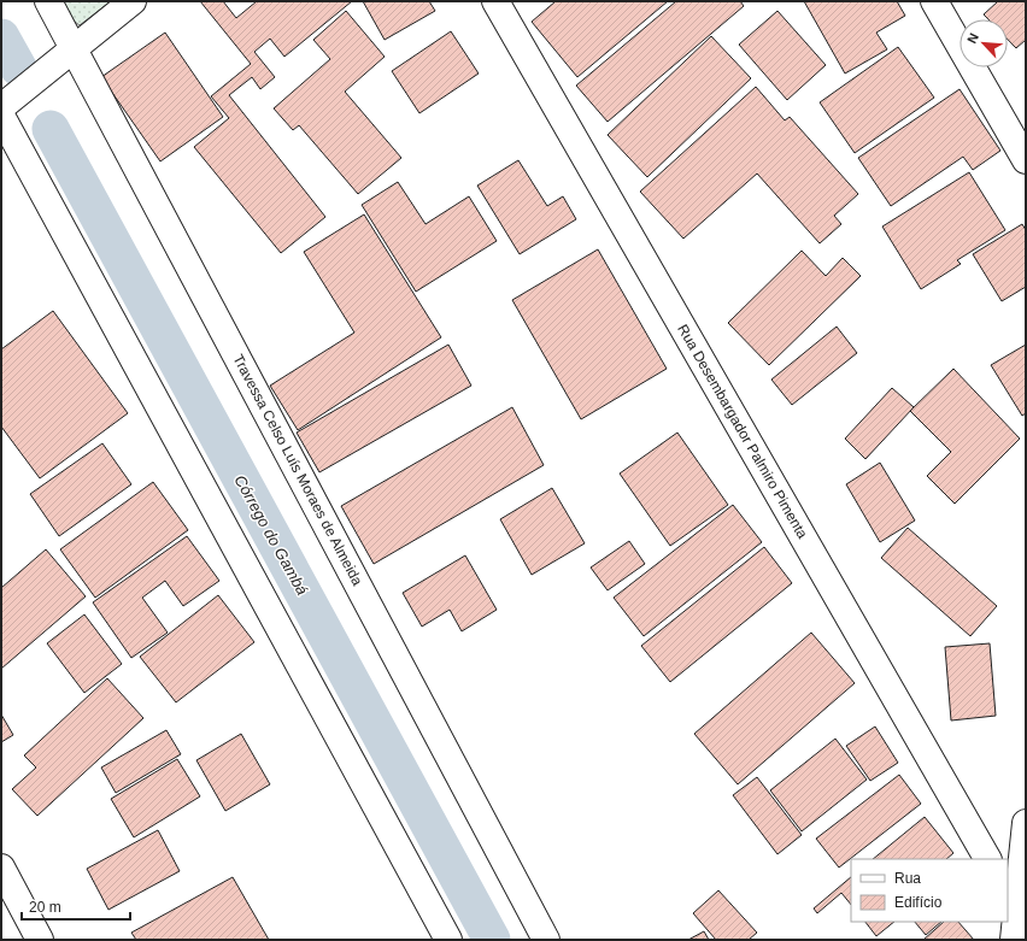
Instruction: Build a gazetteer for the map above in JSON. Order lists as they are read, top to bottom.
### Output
{
  "streets": {
    "street": ["Rua Desembargador Palmiro Pimenta", "Travessa Celso Luís Moraes de Almeida"]
  },
  "water": ["Córrego do Gambá"],
  "legend": ["Rua", "Edifício"],
  "scale_bar": "20 m",
  "north": "top left"
}
